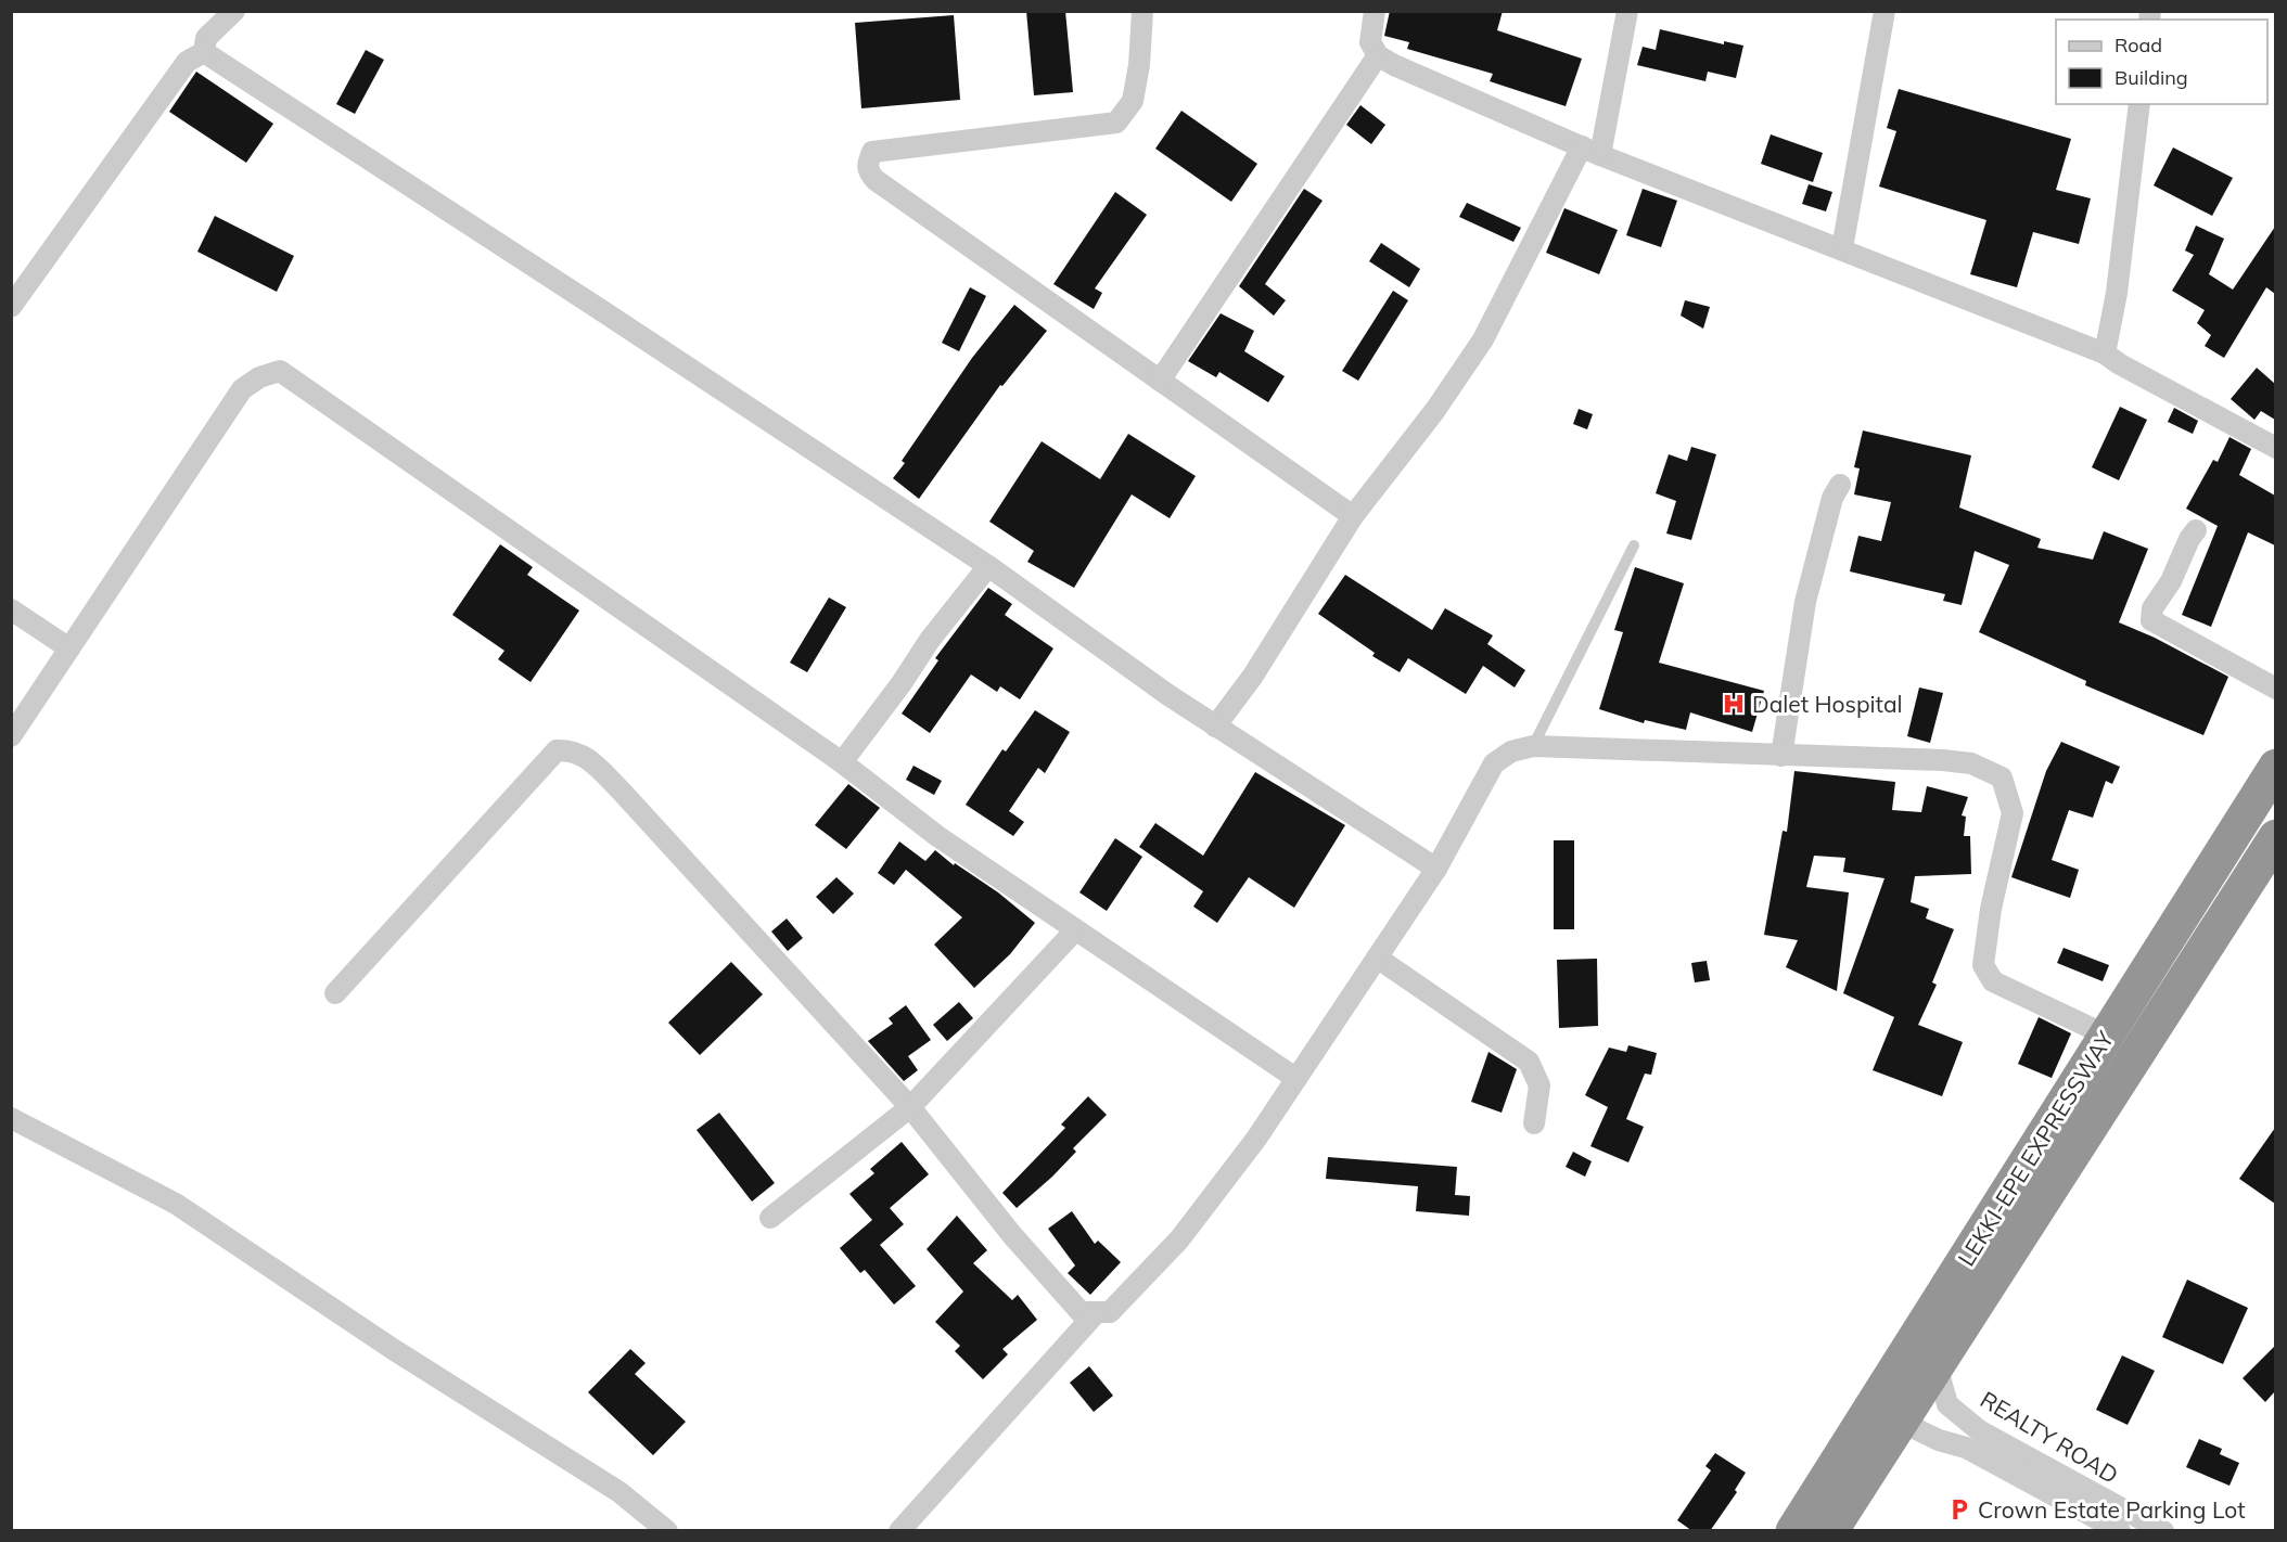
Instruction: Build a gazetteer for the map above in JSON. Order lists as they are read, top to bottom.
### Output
{
  "streets": {
    "highway": ["LEKKI-EPE EXPRESSWAY"],
    "street": ["REALTY ROAD"]
  },
  "crossings": [
    ["LEKKI-EPE EXPRESSWAY", "REALTY ROAD"]
  ],
  "places": {
    "hospital": ["Dalet Hospital"],
    "parking": ["Crown Estate Parking Lot"]
  },
  "legend": ["Road", "Building"]
}
